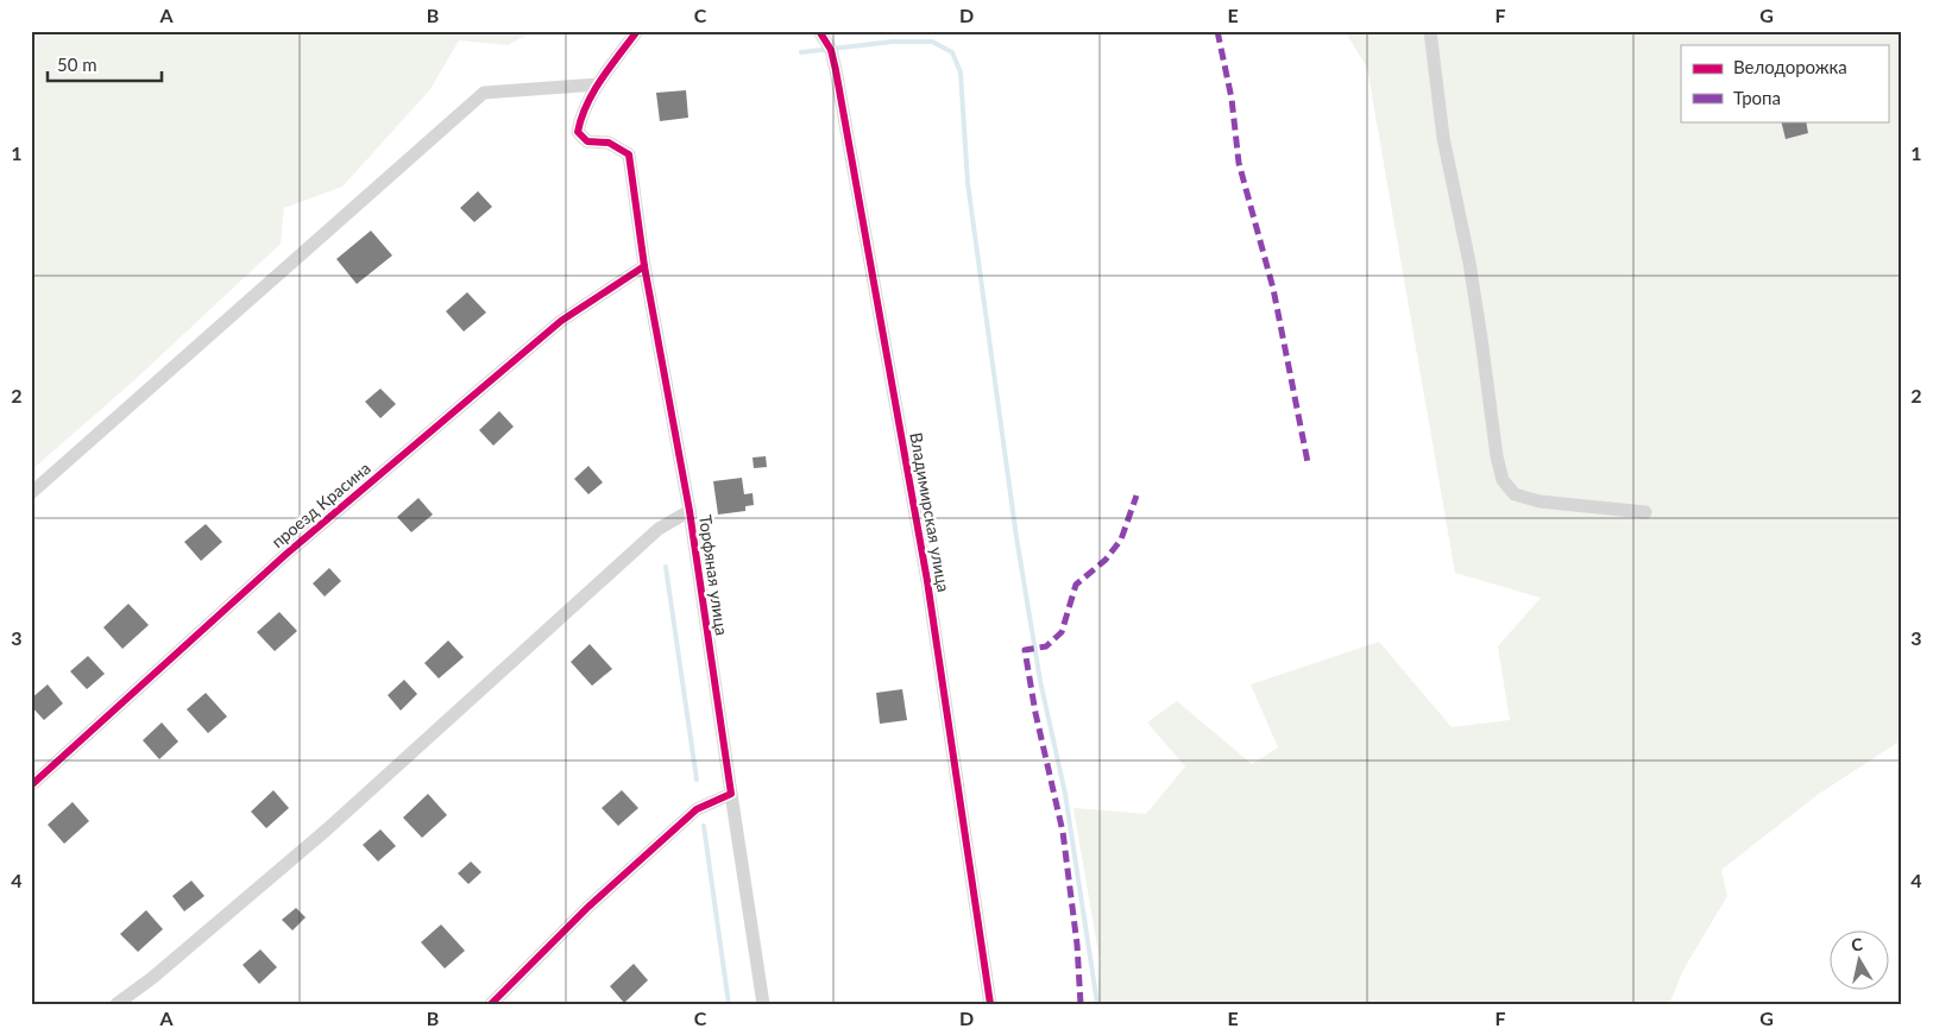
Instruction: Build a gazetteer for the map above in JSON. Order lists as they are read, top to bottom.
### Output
{
  "streets": {
    "street": ["проезд Красина", "Владимирская улица", "Торфяная улица"]
  },
  "crossings": [
    ["проезд Красина", "Торфяная улица"]
  ],
  "legend": ["Велодорожка", "Тропа"],
  "scale_bar": "50 m",
  "north": "top",
  "grid": {
    "columns": [
      "A",
      "B",
      "C",
      "D",
      "E",
      "F",
      "G"
    ],
    "rows": [
      "1",
      "2",
      "3",
      "4"
    ]
  }
}
